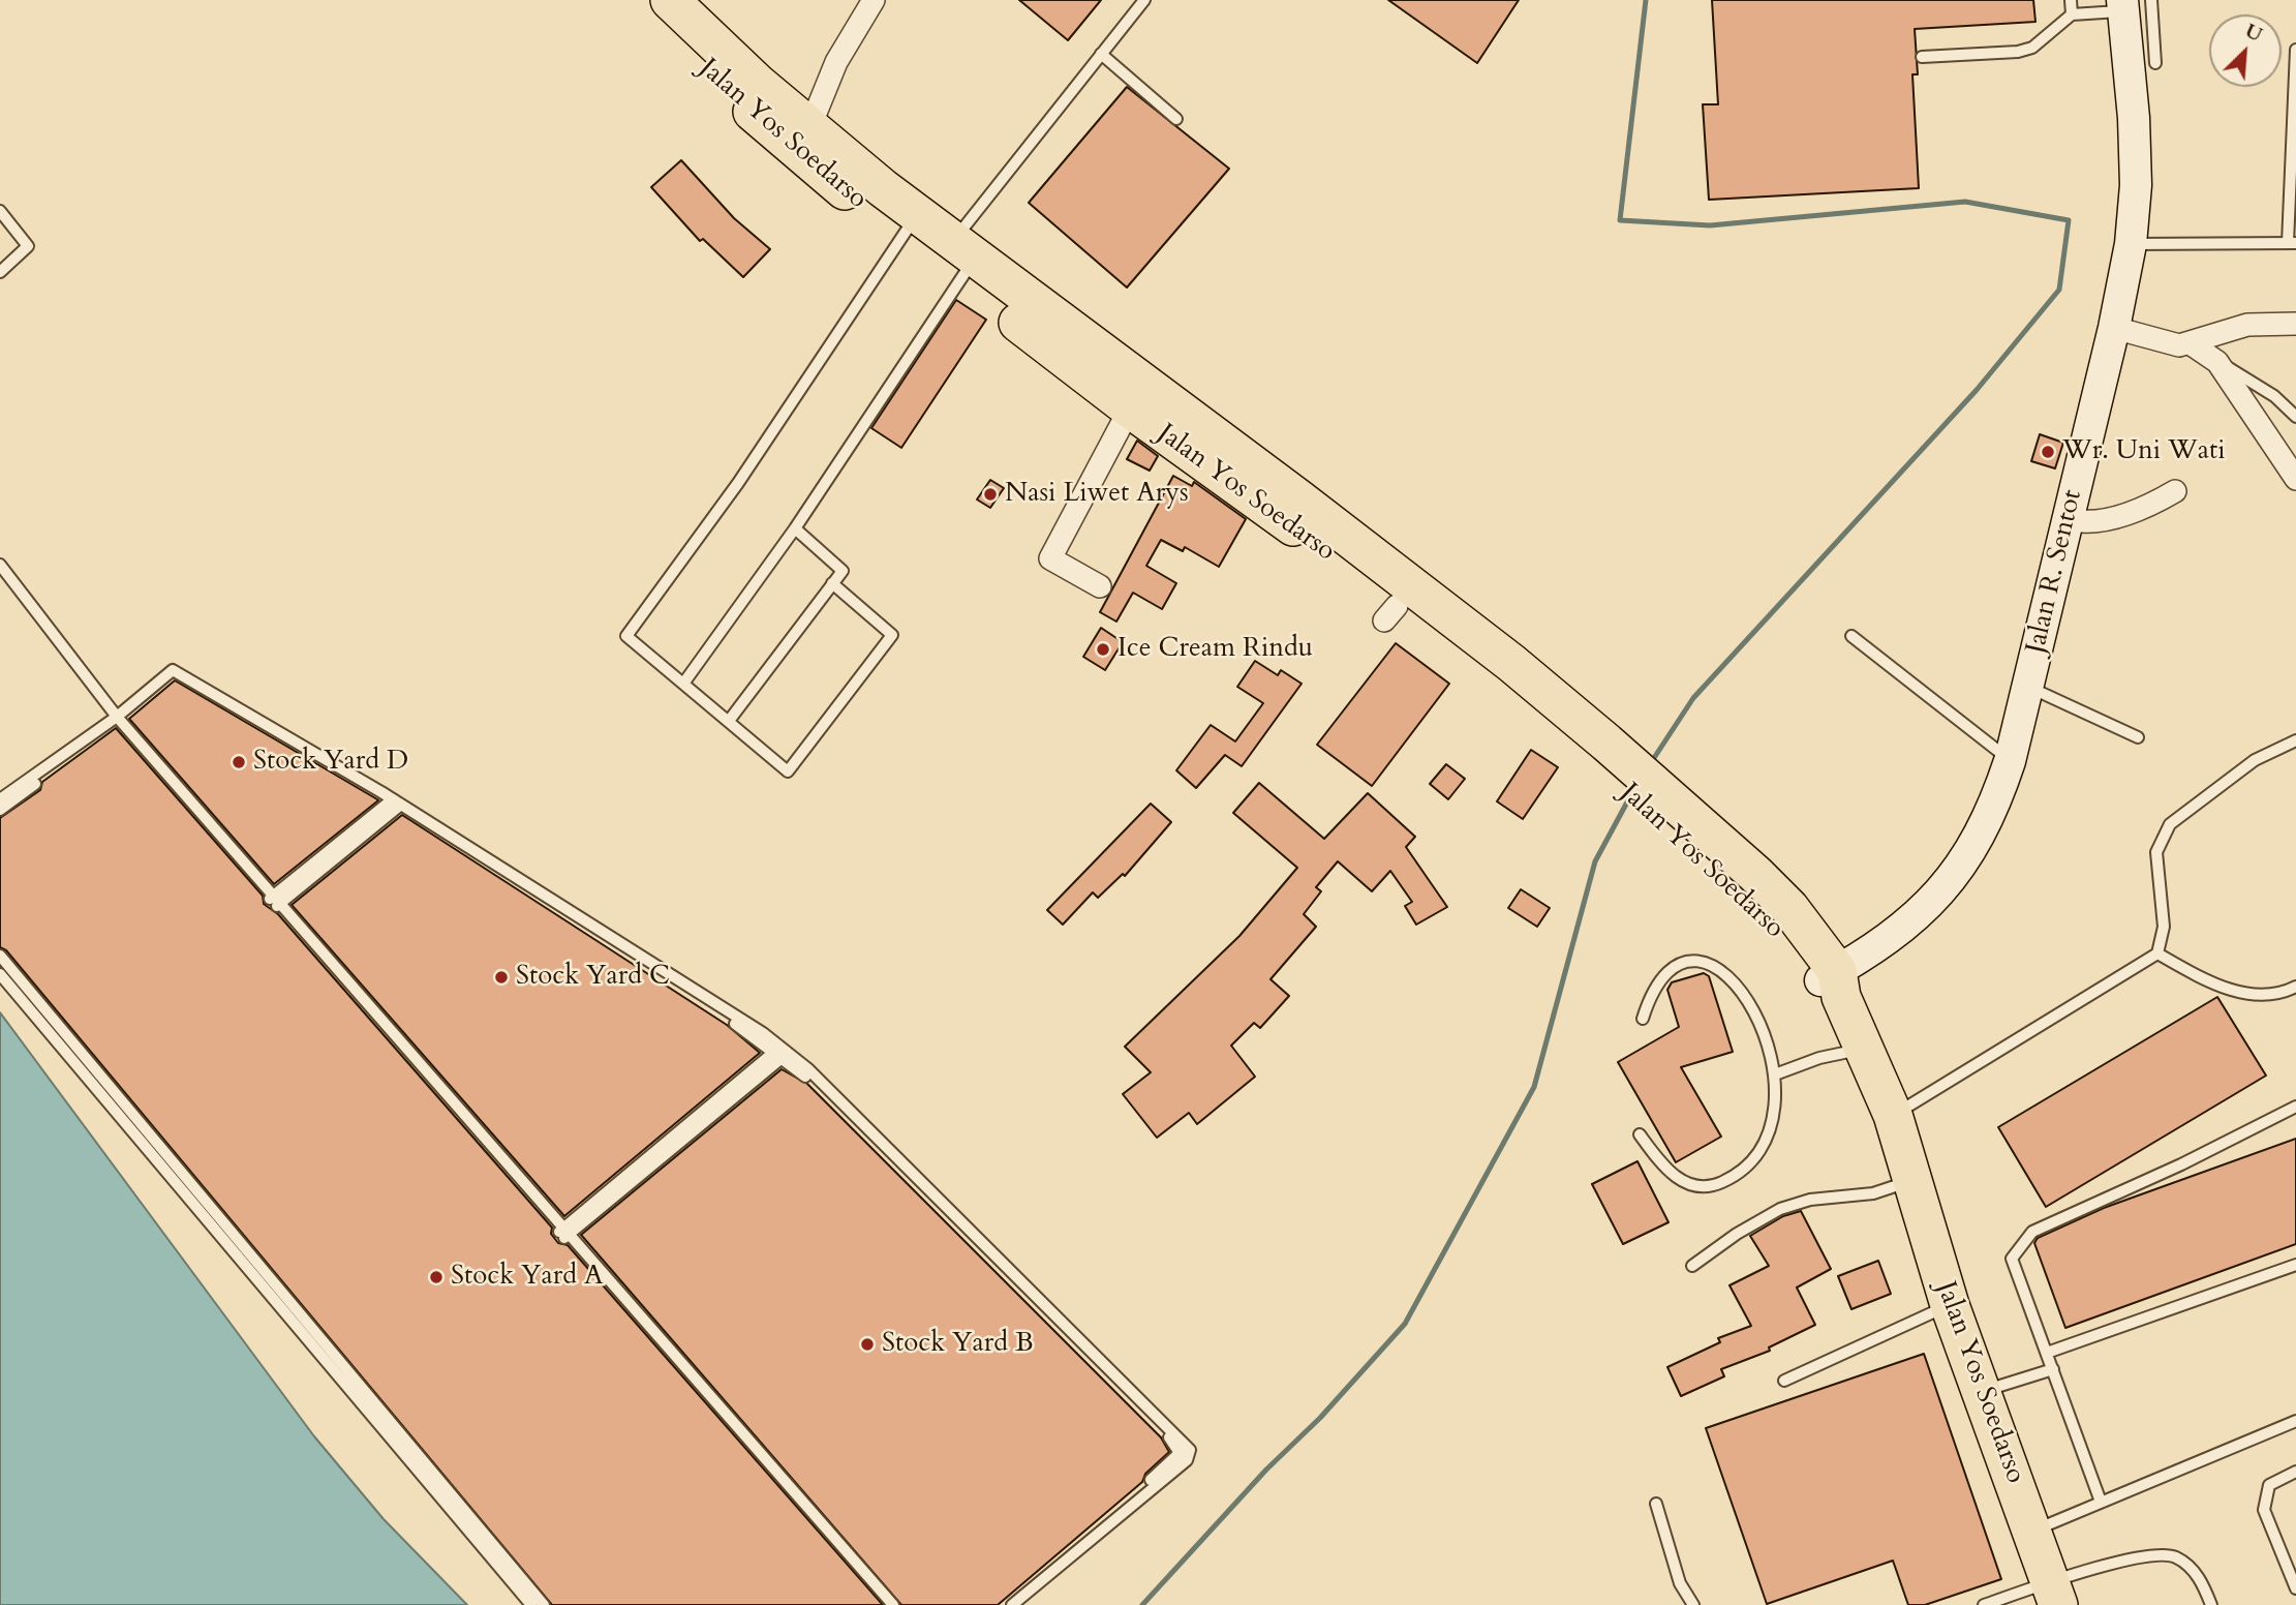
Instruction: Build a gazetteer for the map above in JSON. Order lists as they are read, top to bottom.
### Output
{
  "streets": {
    "highway": ["Jalan Yos Soedarso"],
    "street": ["Jalan R. Sentot"]
  },
  "crossings": [
    ["Jalan Yos Soedarso", "Jalan R. Sentot"]
  ],
  "places": [
    "Wr. Uni Wati",
    "Nasi Liwet Arys",
    "Ice Cream Rindu",
    "Stock Yard D",
    "Stock Yard C",
    "Stock Yard A",
    "Stock Yard B"
  ],
  "north": "top right"
}
